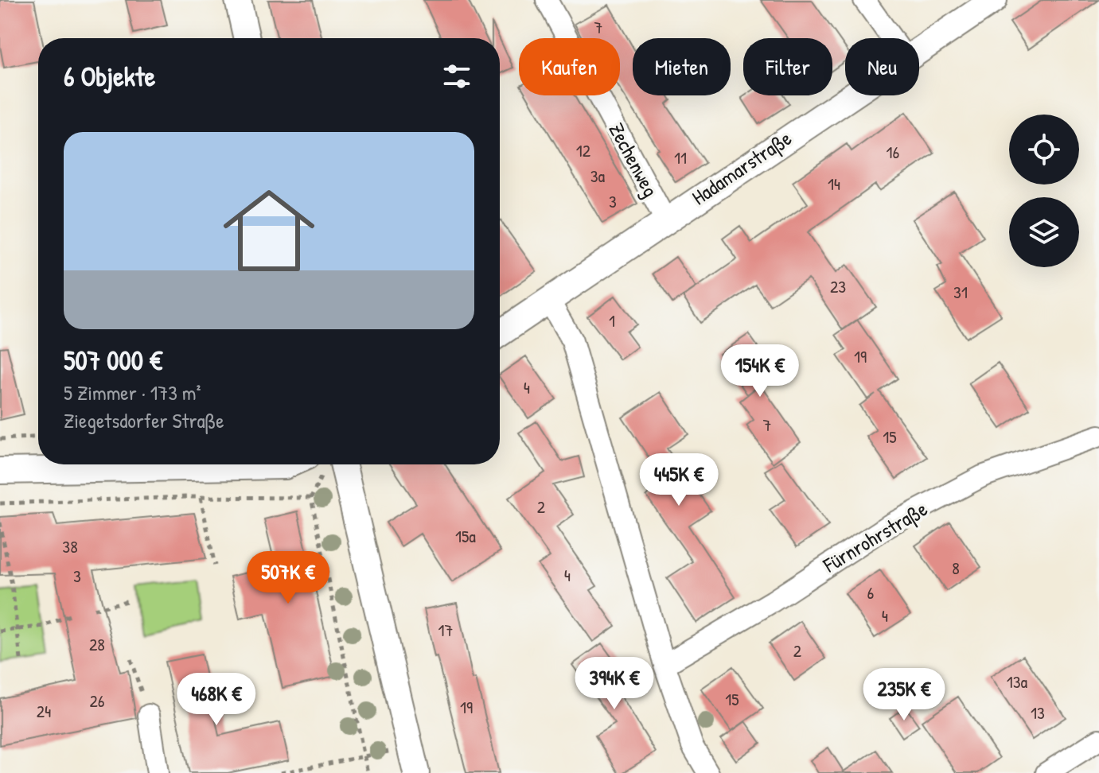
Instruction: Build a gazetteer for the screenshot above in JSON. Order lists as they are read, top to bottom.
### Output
{
  "streets": {
    "street": ["Zechenweg", "Hadamarstraße", "Fürnrohrstraße"]
  },
  "crossings": [
    ["Zechenweg", "Hadamarstraße"]
  ],
  "house_numbers": [
    "7",
    "12",
    "16",
    "11",
    "3a",
    "14",
    "3",
    "23",
    "31",
    "1",
    "19",
    "4",
    "7",
    "15",
    "2",
    "15a",
    "38",
    "8",
    "4",
    "3",
    "6",
    "4",
    "17",
    "28",
    "2",
    "13a",
    "15",
    "26",
    "19",
    "24",
    "13"
  ],
  "page": {
    "chip": [
      "Kaufen",
      "Mieten",
      "Filter",
      "Neu"
    ],
    "heading": "6 Objekte",
    "list": [
      {
        "name": "507 000 €",
        "note": "5 Zimmer · 173 m² · Ziegetsdorfer Straße"
      }
    ],
    "price": [
      "154K €",
      "445K €",
      "507K €",
      "394K €",
      "235K €",
      "468K €"
    ]
  }
}
